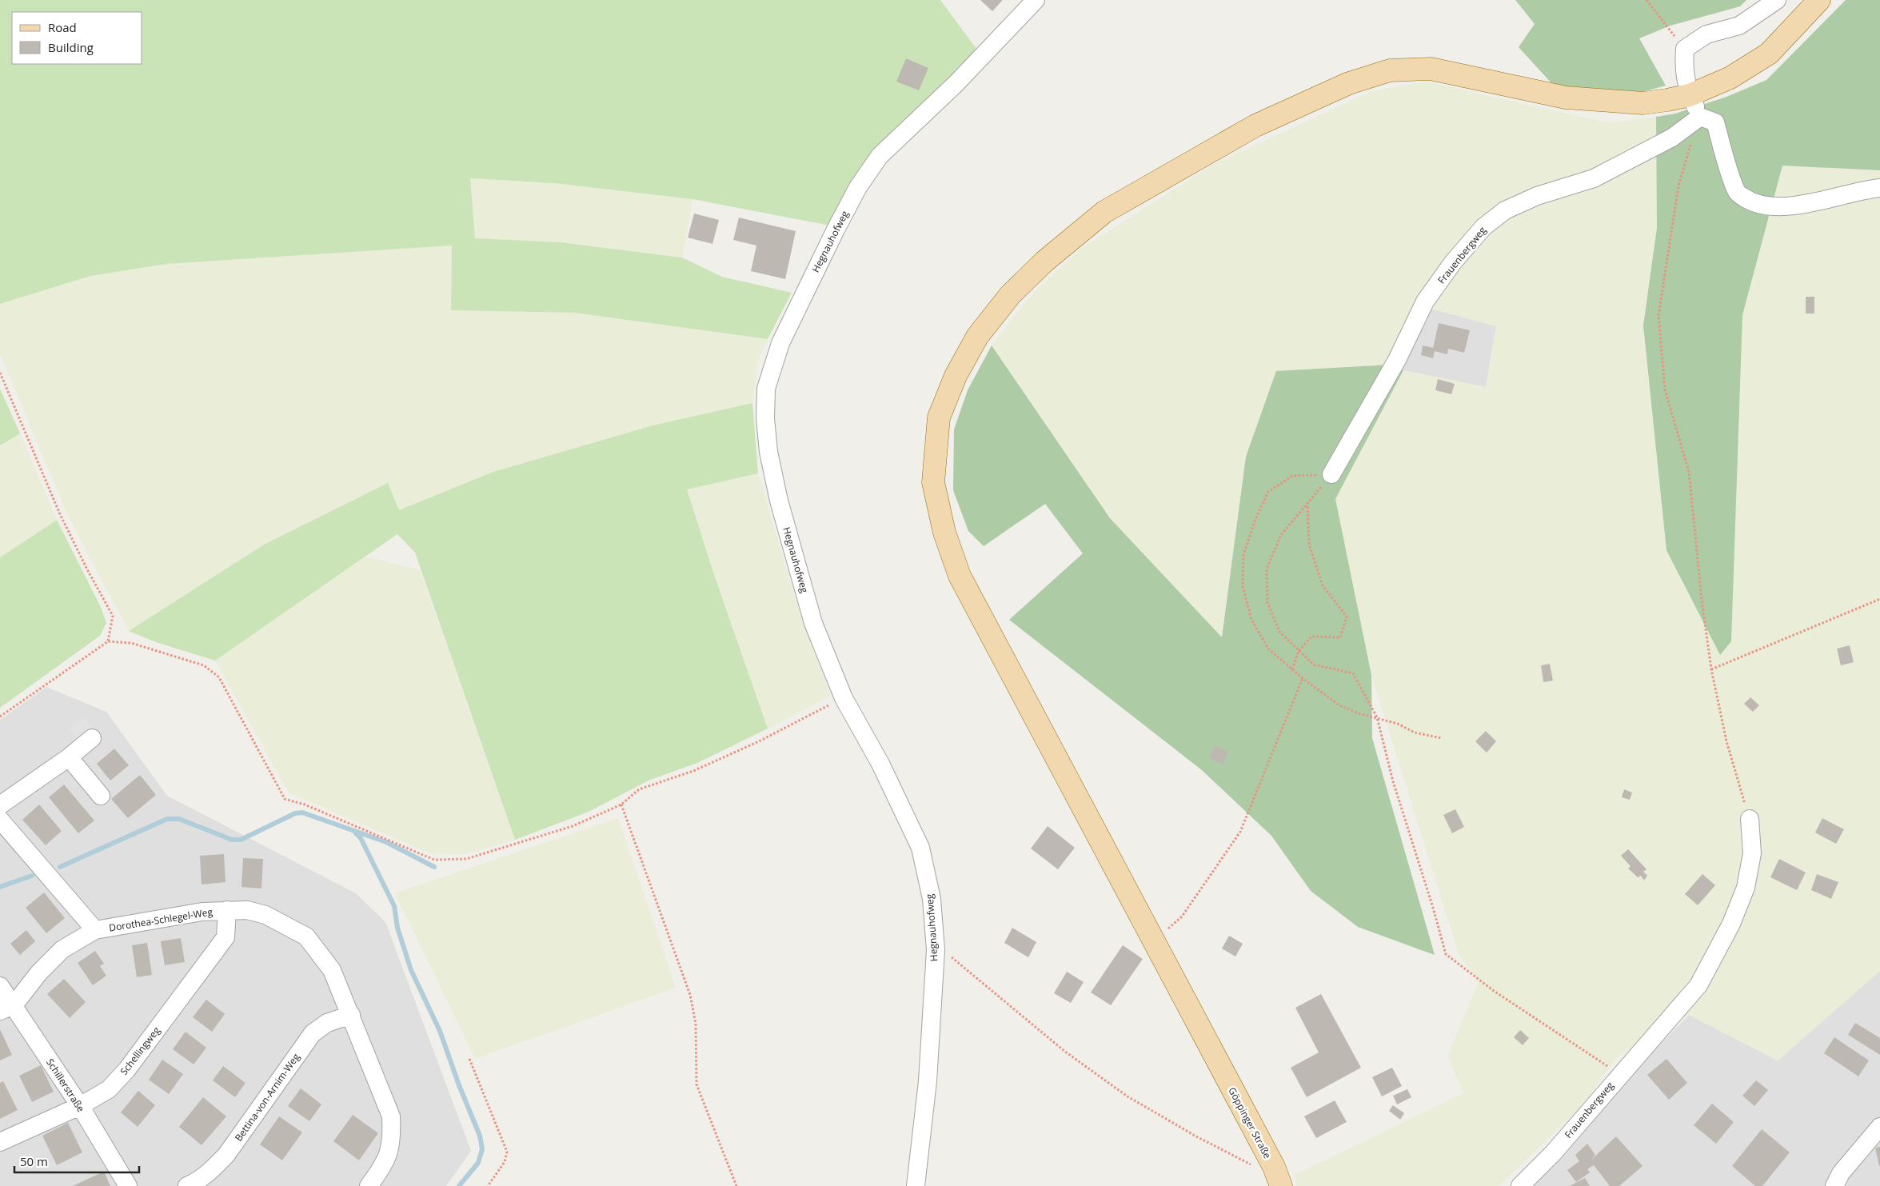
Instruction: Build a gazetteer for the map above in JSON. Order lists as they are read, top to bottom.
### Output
{
  "streets": {
    "main road": ["Göppinger Straße"],
    "street": [
      "Hegnauhofweg",
      "Frauenbergweg",
      "Dorothea-Schlegel-Weg",
      "Schellingweg",
      "Schillerstraße",
      "Bettina-von-Arnim-Weg"
    ]
  },
  "crossings": [
    ["Dorothea-Schlegel-Weg", "Schellingweg"],
    ["Dorothea-Schlegel-Weg", "Bettina-von-Arnim-Weg"],
    ["Schellingweg", "Schillerstraße"]
  ],
  "legend": ["Road", "Building"],
  "scale_bar": "50 m"
}
